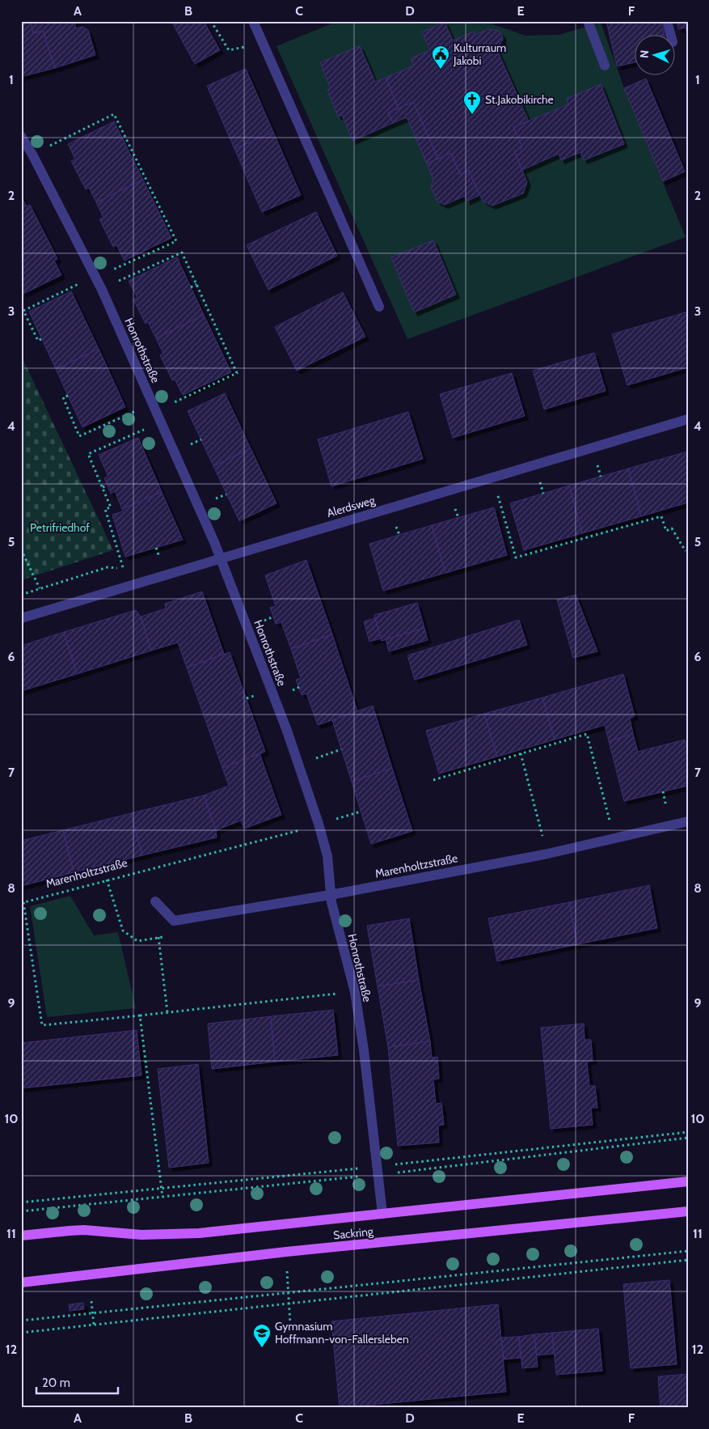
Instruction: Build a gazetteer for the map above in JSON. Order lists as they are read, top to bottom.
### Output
{
  "streets": {
    "main road": ["Sackring"],
    "street": ["Honrothstraße", "Alerdsweg", "Marenholtzstraße"]
  },
  "crossings": [
    ["Honrothstraße", "Alerdsweg"],
    ["Honrothstraße", "Marenholtzstraße"],
    ["Honrothstraße", "Sackring"]
  ],
  "parks": ["Petrifriedhof"],
  "places": {
    "public building": ["Kulturraum Jakobi"],
    "church": ["St.Jakobikirche"],
    "school or university": ["Gymnasium Hoffmann-von-Fallersleben"]
  },
  "scale_bar": "20 m",
  "north": "left",
  "grid": {
    "columns": [
      "A",
      "B",
      "C",
      "D",
      "E",
      "F"
    ],
    "rows": [
      "1",
      "2",
      "3",
      "4",
      "5",
      "6",
      "7",
      "8",
      "9",
      "10",
      "11",
      "12"
    ]
  }
}
